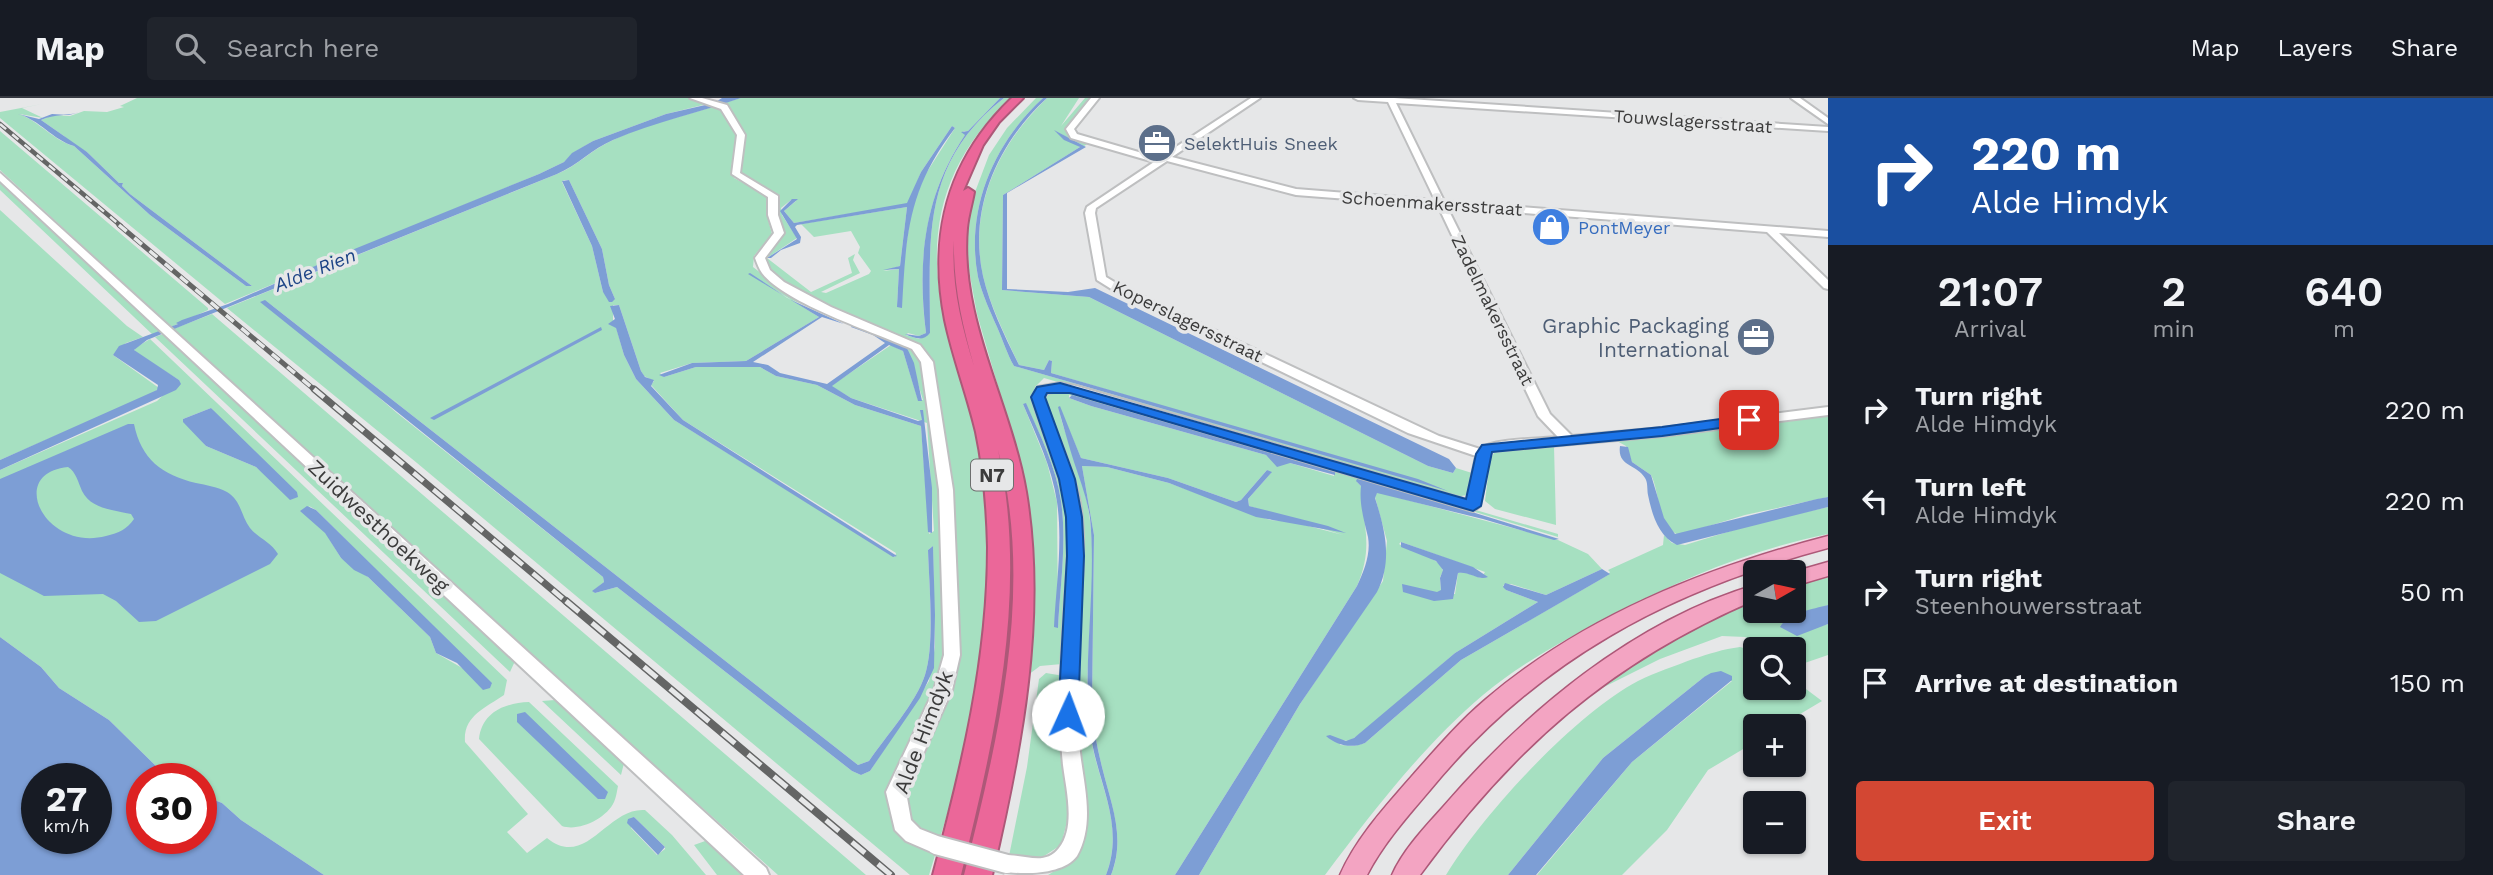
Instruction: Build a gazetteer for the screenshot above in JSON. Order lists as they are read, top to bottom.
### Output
{
  "streets": {
    "highway": ["N7"],
    "street": [
      "Touwslagersstraat",
      "Schoenmakersstraat",
      "Zadelmakersstraat",
      "Koperslagersstraat",
      "Zuidwesthoekweg",
      "Alde Himdyk"
    ]
  },
  "crossings": [
    ["Touwslagersstraat", "Zadelmakersstraat"],
    ["Schoenmakersstraat", "Zadelmakersstraat"],
    ["Schoenmakersstraat", "Koperslagersstraat"],
    ["Koperslagersstraat", "Alde Himdyk"]
  ],
  "water": ["Alde Rien"],
  "places": {
    "office": ["SelektHuis Sneek", "Graphic Packaging International"],
    "shop": ["PontMeyer"]
  },
  "north": "right",
  "page": {
    "header": "Map",
    "search": "Search here",
    "nav": ["Map", "Layers", "Share"],
    "turn": ["220 m", "Alde Himdyk"],
    "eta": [
      "21:07",
      "Arrival",
      "2",
      "min",
      "640",
      "m"
    ],
    "list": [
      {
        "name": "Turn right",
        "note": "Alde Himdyk",
        "value": "220 m"
      },
      {
        "name": "Turn left",
        "note": "Alde Himdyk",
        "value": "220 m"
      },
      {
        "name": "Turn right",
        "note": "Steenhouwersstraat",
        "value": "50 m"
      },
      {
        "name": "Arrive at destination",
        "value": "150 m"
      }
    ],
    "map_buttons": ["+", "−"],
    "speed": "27 km/h",
    "limit": "30",
    "buttons": ["Exit", "Share"]
  }
}
